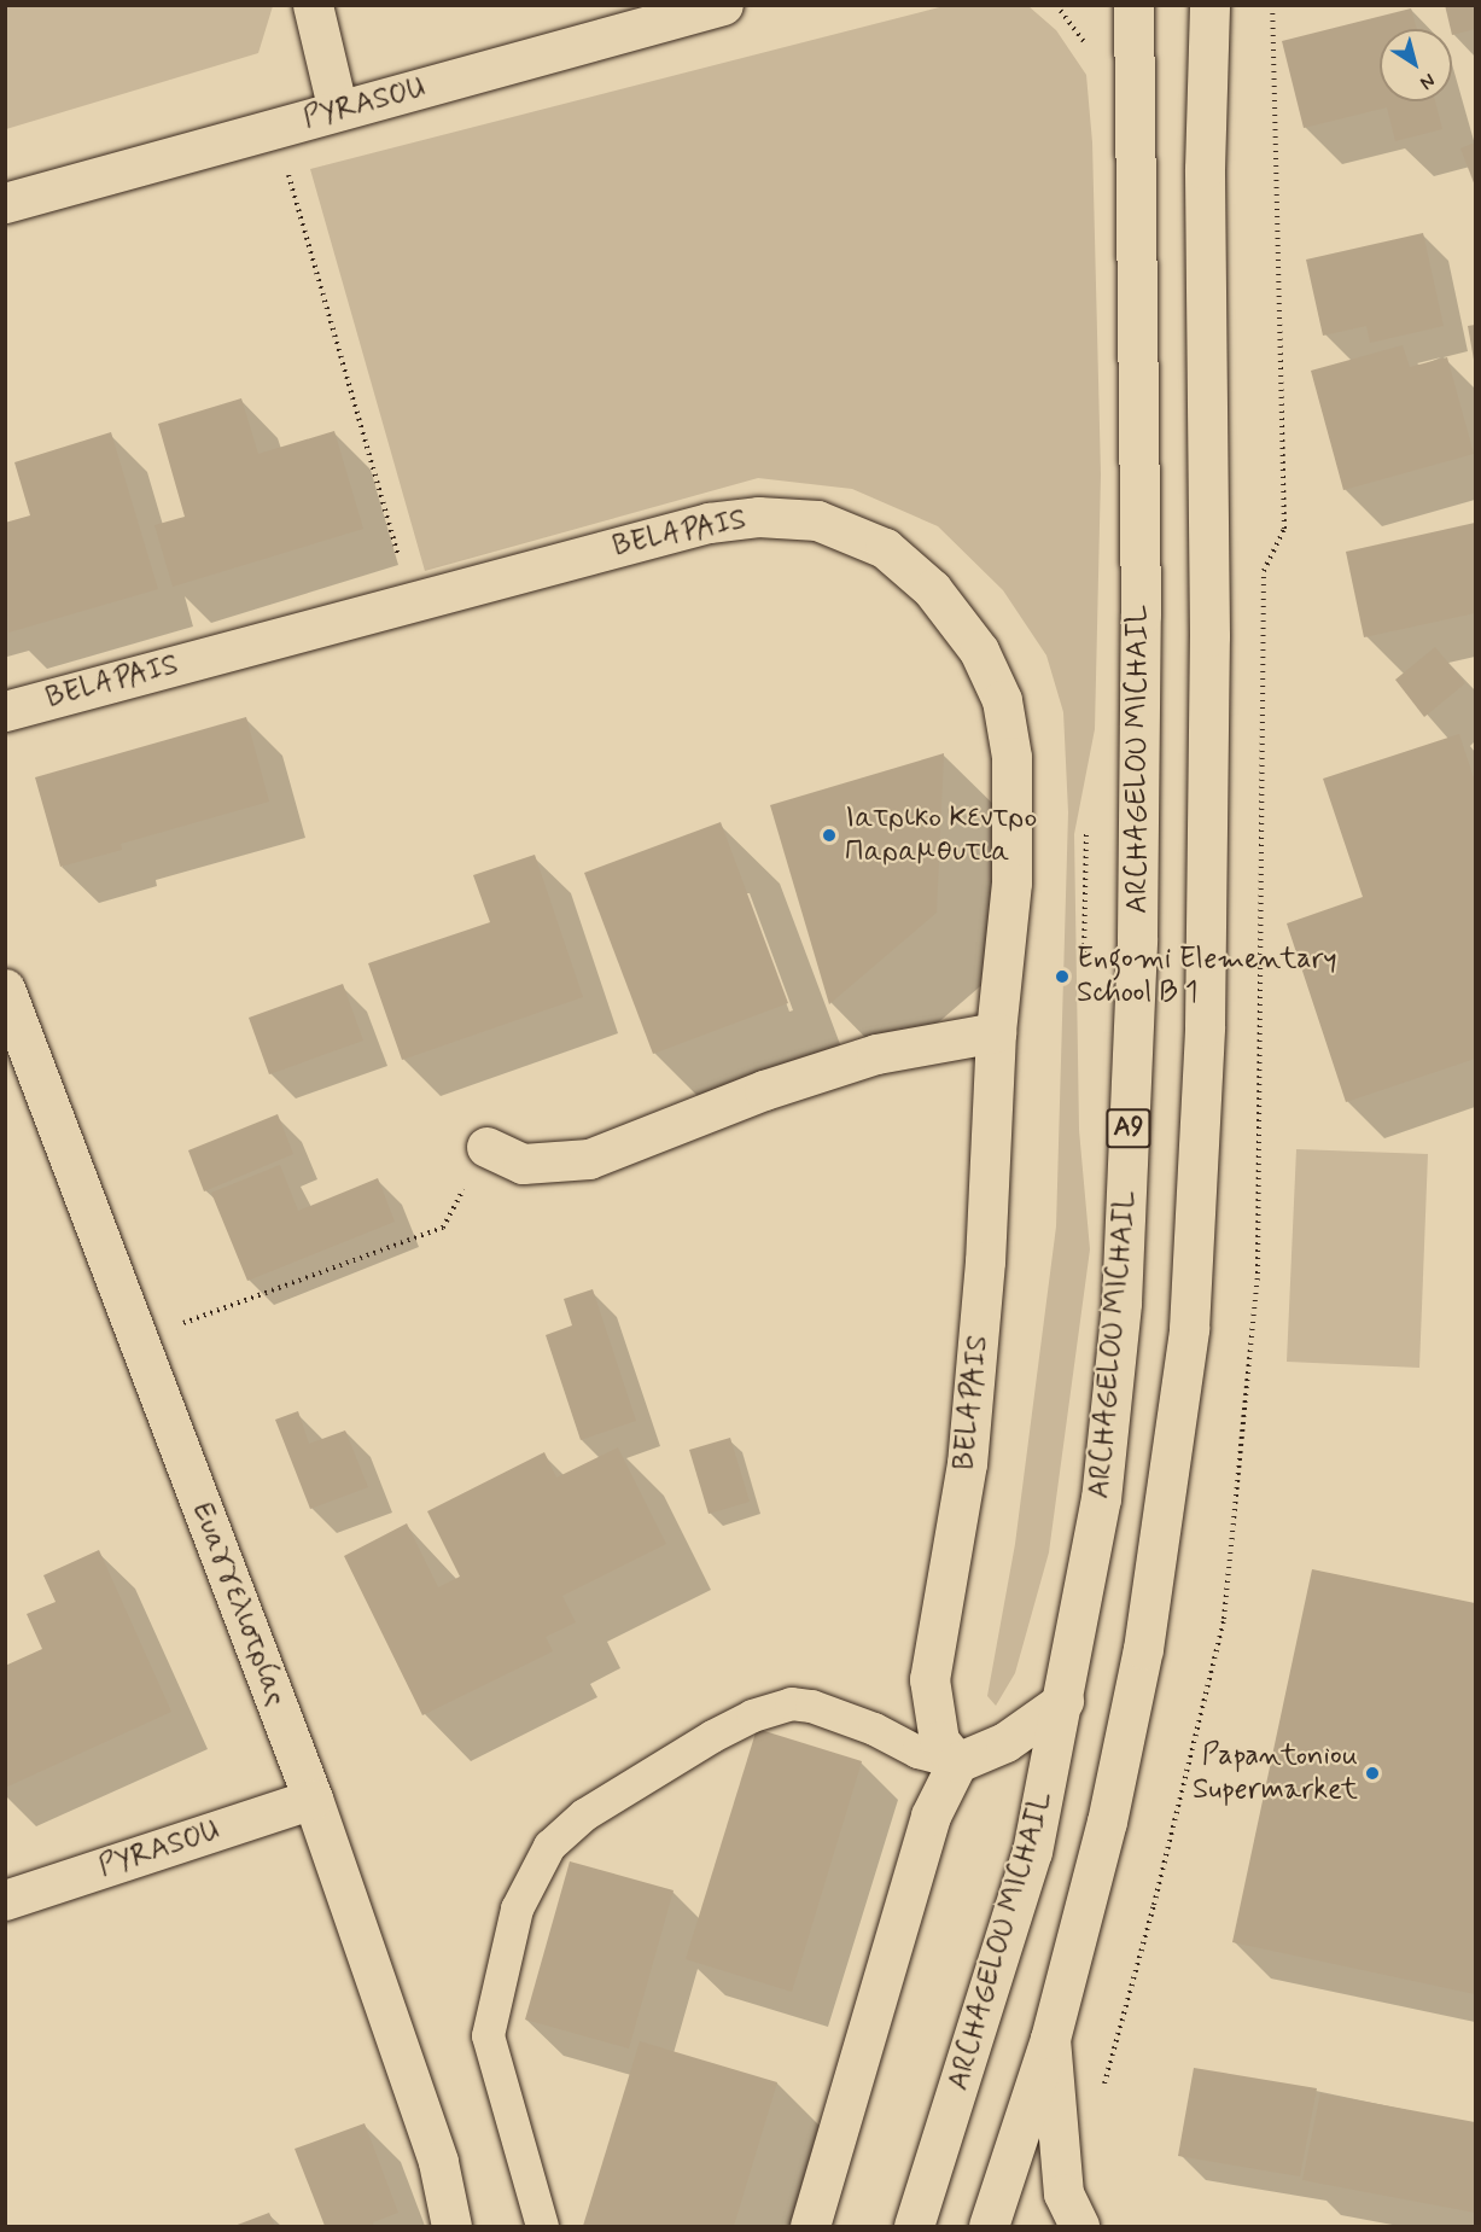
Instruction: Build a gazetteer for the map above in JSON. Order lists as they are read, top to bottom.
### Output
{
  "streets": {
    "street": [
      "PYRASOU",
      "BELAPAIS",
      "ARCHAGELOU MICHAIL",
      "A9",
      "Ευαγγελιστρίας"
    ]
  },
  "crossings": [
    ["PYRASOU", "Ευαγγελιστρίας"]
  ],
  "places": ["Ιατρικο Κεντρο Παραμθυτια", "Engomi Elementary School B 1", "Papantoniou Supermarket"],
  "north": "bottom right"
}
